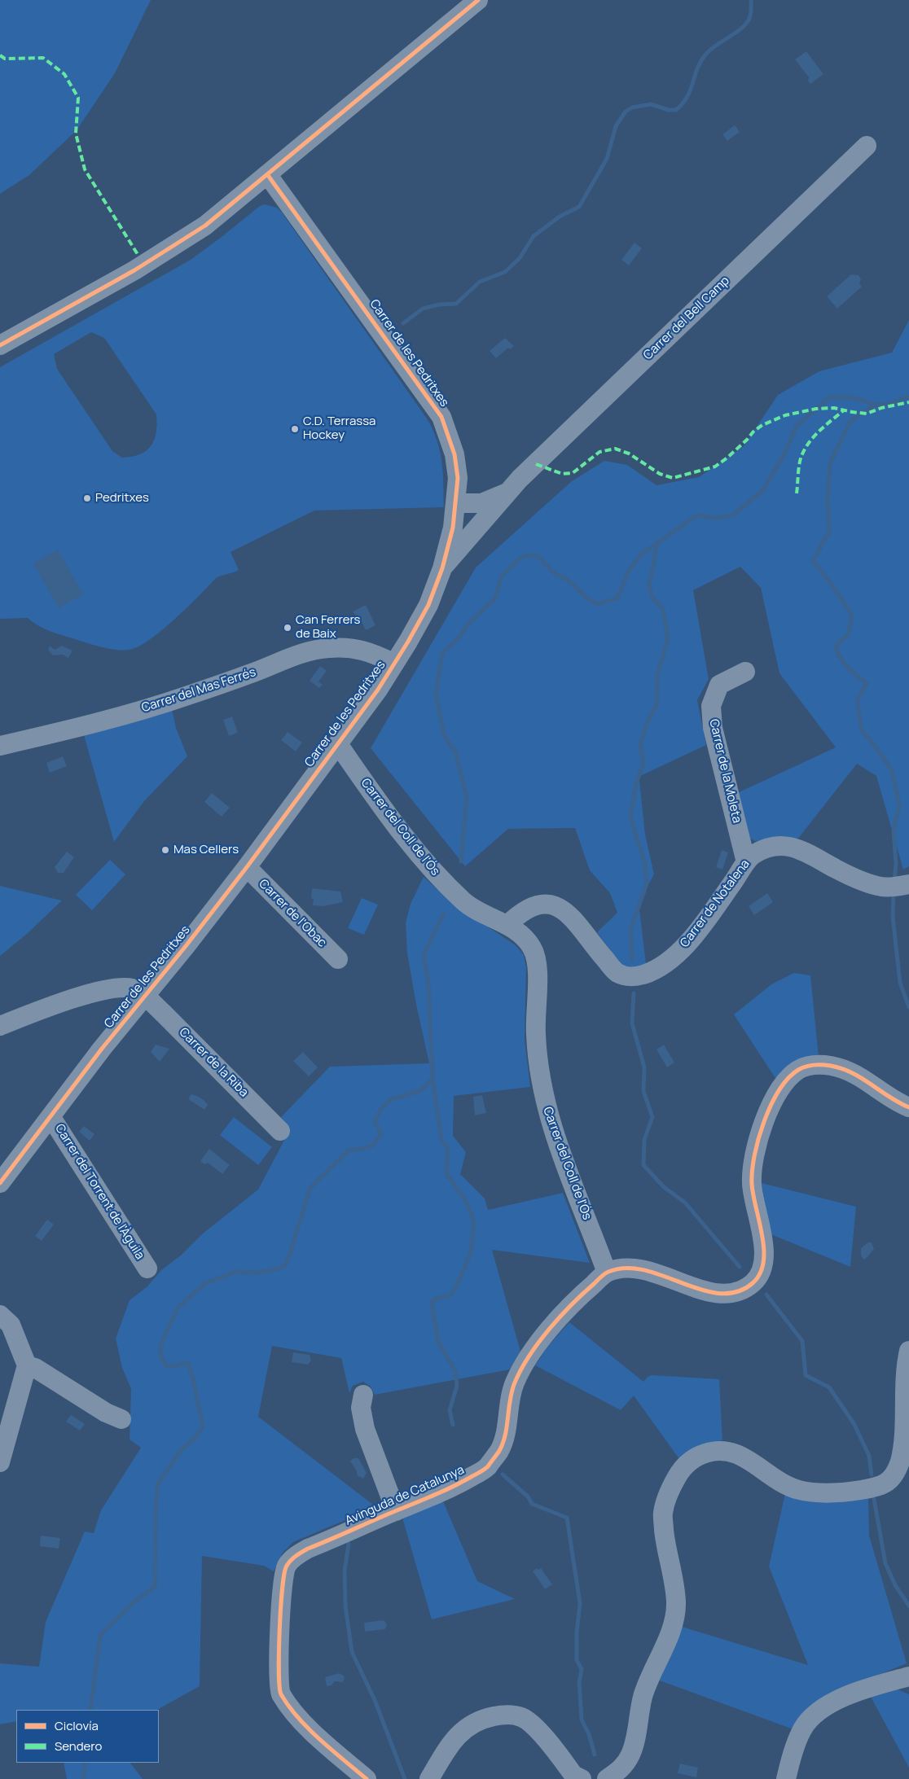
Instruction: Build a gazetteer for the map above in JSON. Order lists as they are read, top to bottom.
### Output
{
  "streets": {
    "street": [
      "Carrer del Bell Camp",
      "Carrer de les Pedritxes",
      "Carrer del Mas Ferrés",
      "Carrer de la Moleta",
      "Carrer del Coll de l'Ós",
      "Carrer de Notalena",
      "Carrer de l'Obac",
      "Carrer de la Riba",
      "Carrer del Torrent de l'Àguila",
      "Avinguda de Catalunya"
    ]
  },
  "crossings": [
    ["Carrer del Bell Camp", "Carrer de les Pedritxes"],
    ["Carrer de les Pedritxes", "Carrer del Mas Ferrés"],
    ["Carrer de les Pedritxes", "Carrer del Coll de l'Ós"],
    ["Carrer de les Pedritxes", "Carrer de l'Obac"],
    ["Carrer de les Pedritxes", "Carrer de la Riba"],
    ["Carrer de les Pedritxes", "Carrer del Torrent de l'Àguila"],
    ["Carrer de la Moleta", "Carrer de Notalena"],
    ["Carrer del Coll de l'Ós", "Carrer de Notalena"],
    ["Carrer del Coll de l'Ós", "Avinguda de Catalunya"]
  ],
  "places": [
    "C.D. Terrassa Hockey",
    "Pedritxes",
    "Can Ferrers de Baix",
    "Mas Cellers"
  ],
  "legend": ["Ciclovía", "Sendero"]
}
